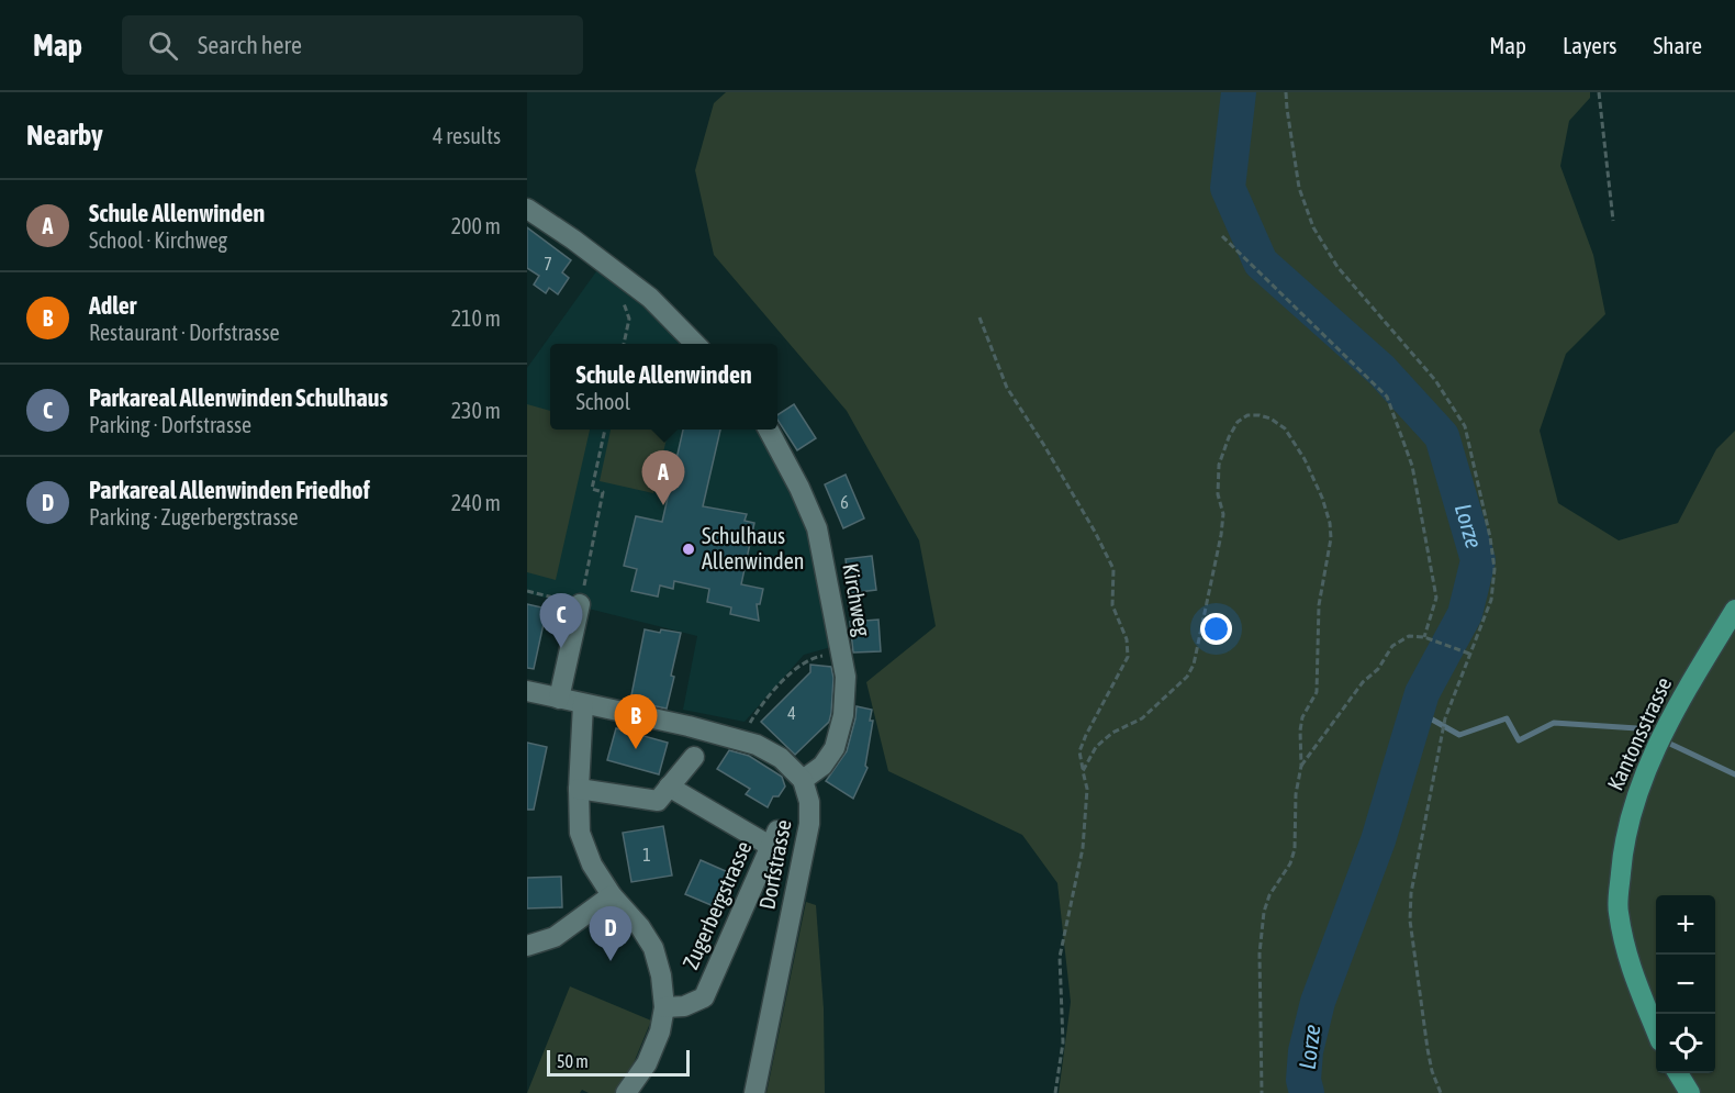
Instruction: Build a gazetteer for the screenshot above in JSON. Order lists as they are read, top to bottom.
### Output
{
  "streets": {
    "main road": ["Kantonsstrasse"],
    "street": ["Kirchweg", "Dorfstrasse", "Zugerbergstrasse"]
  },
  "crossings": [
    ["Kirchweg", "Dorfstrasse"]
  ],
  "water": ["Lorze"],
  "places": ["Schulhaus Allenwinden"],
  "house_numbers": [
    "7",
    "6",
    "4",
    "1"
  ],
  "scale_bar": "50 m",
  "page": {
    "header": "Map",
    "search": "Search here",
    "nav": ["Map", "Layers", "Share"],
    "heading": ["Nearby", "4 results"],
    "list": [
      {
        "mark": "A",
        "name": "Schule Allenwinden",
        "note": "School · Kirchweg",
        "value": "200 m"
      },
      {
        "mark": "B",
        "name": "Adler",
        "note": "Restaurant · Dorfstrasse",
        "value": "210 m"
      },
      {
        "mark": "C",
        "name": "Parkareal Allenwinden Schulhaus",
        "note": "Parking · Dorfstrasse",
        "value": "230 m"
      },
      {
        "mark": "D",
        "name": "Parkareal Allenwinden Friedhof",
        "note": "Parking · Zugerbergstrasse",
        "value": "240 m"
      }
    ],
    "popup": ["Schule Allenwinden", "School"],
    "pins": [
      "A",
      "C",
      "B",
      "D"
    ],
    "map_buttons": ["+", "−"],
    "scale": "50 m"
  }
}
